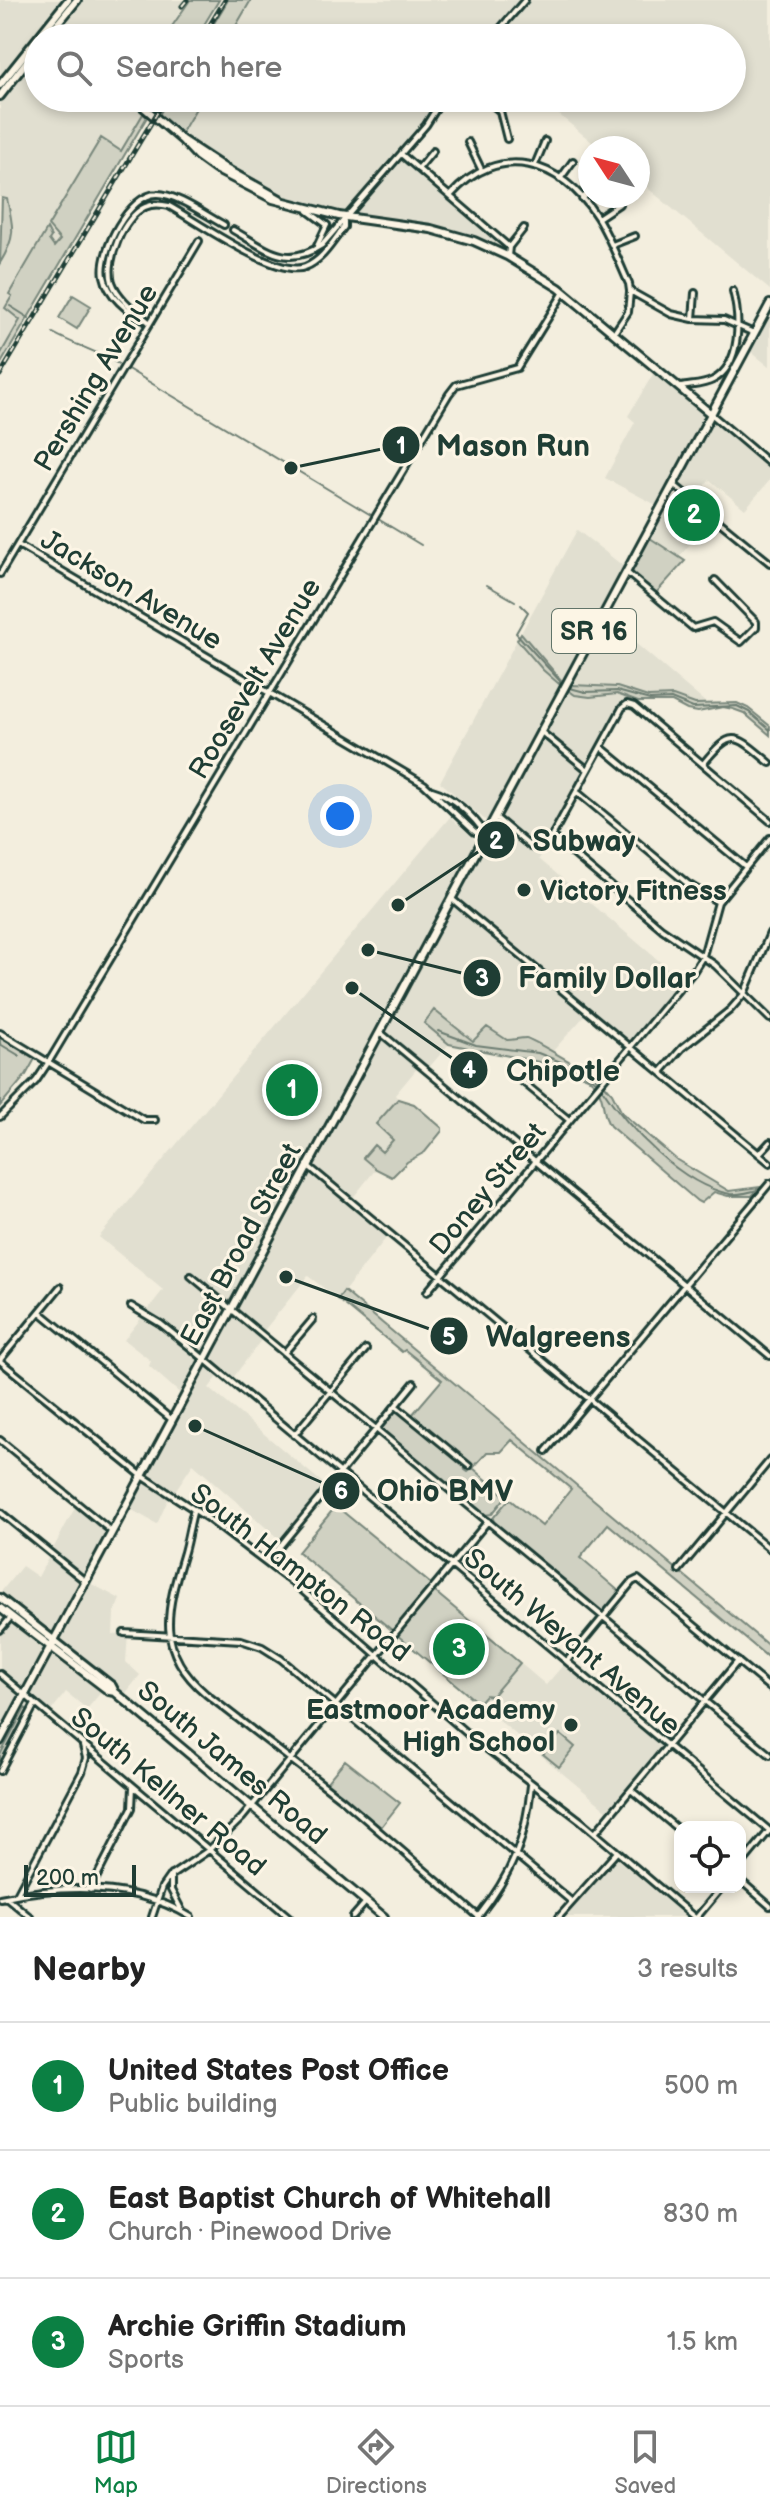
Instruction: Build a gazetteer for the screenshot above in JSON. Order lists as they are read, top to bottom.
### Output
{
  "streets": {
    "main road": ["SR 16", "East Broad Street", "South James Road"],
    "street": [
      "Pershing Avenue",
      "Jackson Avenue",
      "Roosevelt Avenue",
      "Doney Street",
      "South Hampton Road",
      "South Weyant Avenue",
      "South Kellner Road"
    ]
  },
  "crossings": [
    ["Pershing Avenue", "Jackson Avenue"],
    ["Jackson Avenue", "Roosevelt Avenue"],
    ["Jackson Avenue", "East Broad Street"],
    ["East Broad Street", "South Hampton Road"],
    ["East Broad Street", "South Weyant Avenue"],
    ["East Broad Street", "South James Road"],
    ["East Broad Street", "South Kellner Road"]
  ],
  "places": [
    "Mason Run",
    "Victory Fitness",
    "Subway",
    "Family Dollar",
    "Chipotle",
    "Walgreens",
    "Ohio BMV",
    "Eastmoor Academy High School"
  ],
  "scale_bar": "200 m",
  "north": "top left",
  "page": {
    "search": "Search here",
    "pins": ["2", "1", "3"],
    "scale": "200 m",
    "heading": ["Nearby", "3 results"],
    "list": [
      {
        "mark": "1",
        "name": "United States Post Office",
        "note": "Public building",
        "value": "500 m"
      },
      {
        "mark": "2",
        "name": "East Baptist Church of Whitehall",
        "note": "Church · Pinewood Drive",
        "value": "830 m"
      },
      {
        "mark": "3",
        "name": "Archie Griffin Stadium",
        "note": "Sports",
        "value": "1.5 km"
      }
    ],
    "nav": ["Map", "Directions", "Saved"]
  }
}
